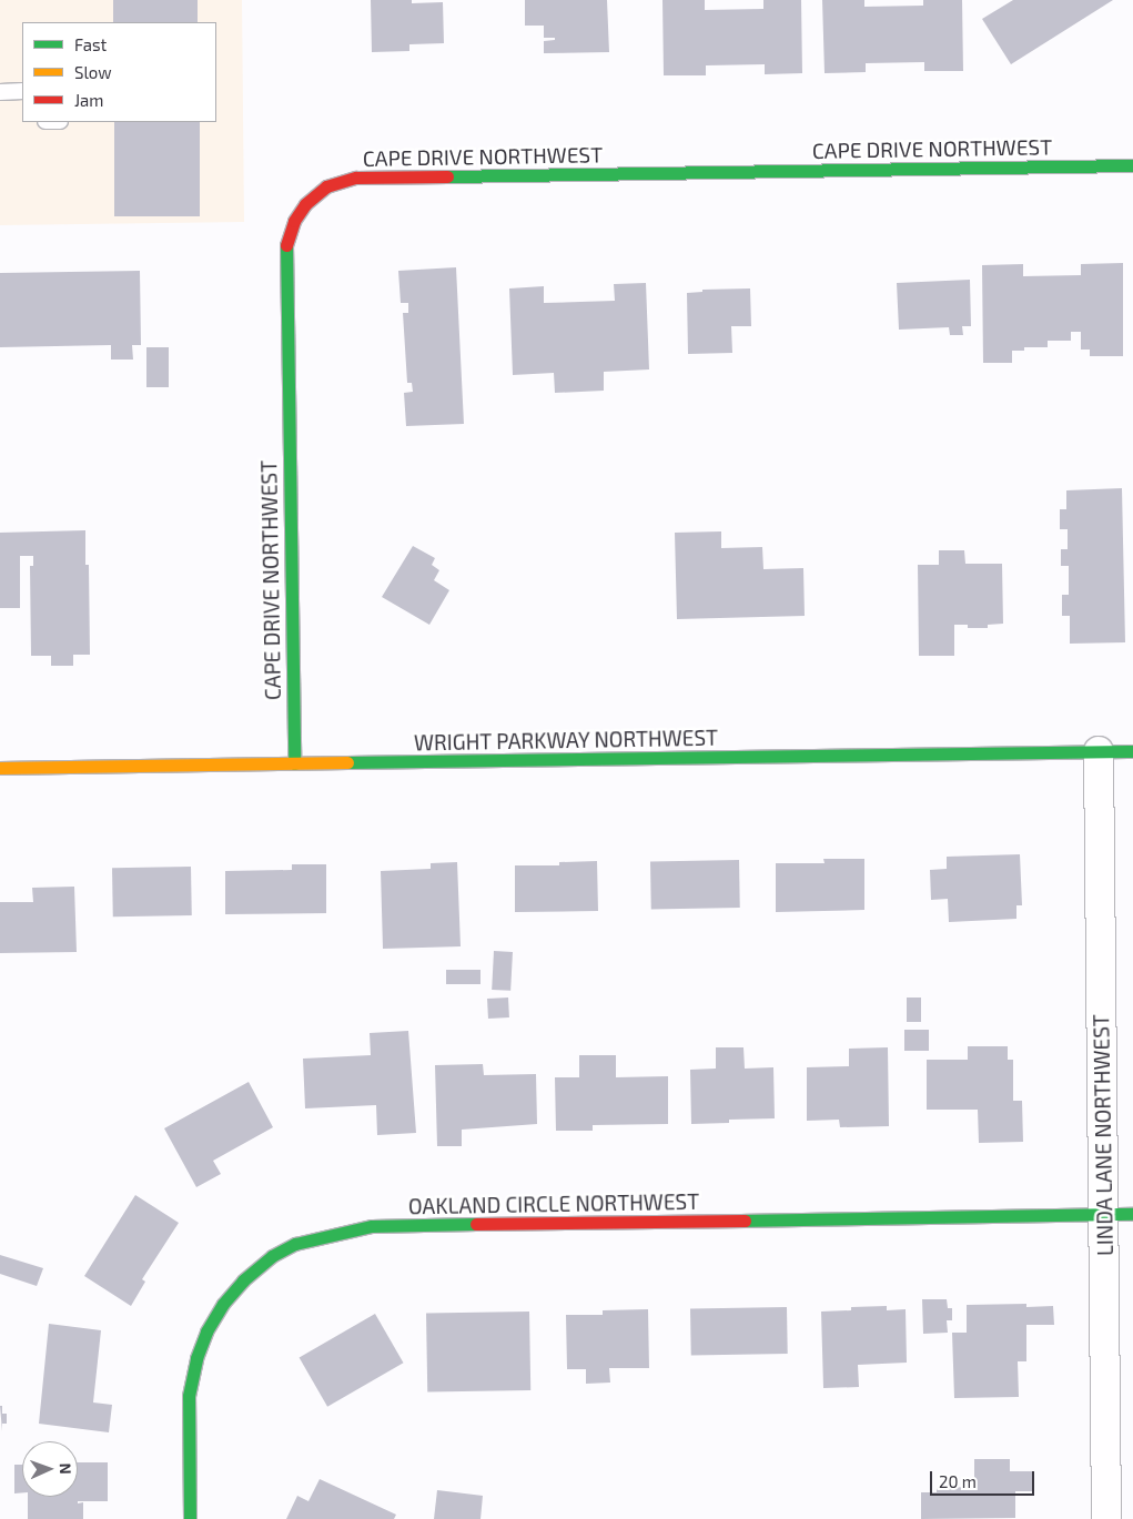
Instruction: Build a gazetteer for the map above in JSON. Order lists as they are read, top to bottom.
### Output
{
  "streets": {
    "street": [
      "CAPE DRIVE NORTHWEST",
      "WRIGHT PARKWAY NORTHWEST",
      "LINDA LANE NORTHWEST",
      "OAKLAND CIRCLE NORTHWEST"
    ]
  },
  "crossings": [
    ["CAPE DRIVE NORTHWEST", "WRIGHT PARKWAY NORTHWEST"],
    ["WRIGHT PARKWAY NORTHWEST", "LINDA LANE NORTHWEST"],
    ["LINDA LANE NORTHWEST", "OAKLAND CIRCLE NORTHWEST"]
  ],
  "legend": ["Fast", "Slow", "Jam"],
  "scale_bar": "20 m",
  "north": "right"
}
